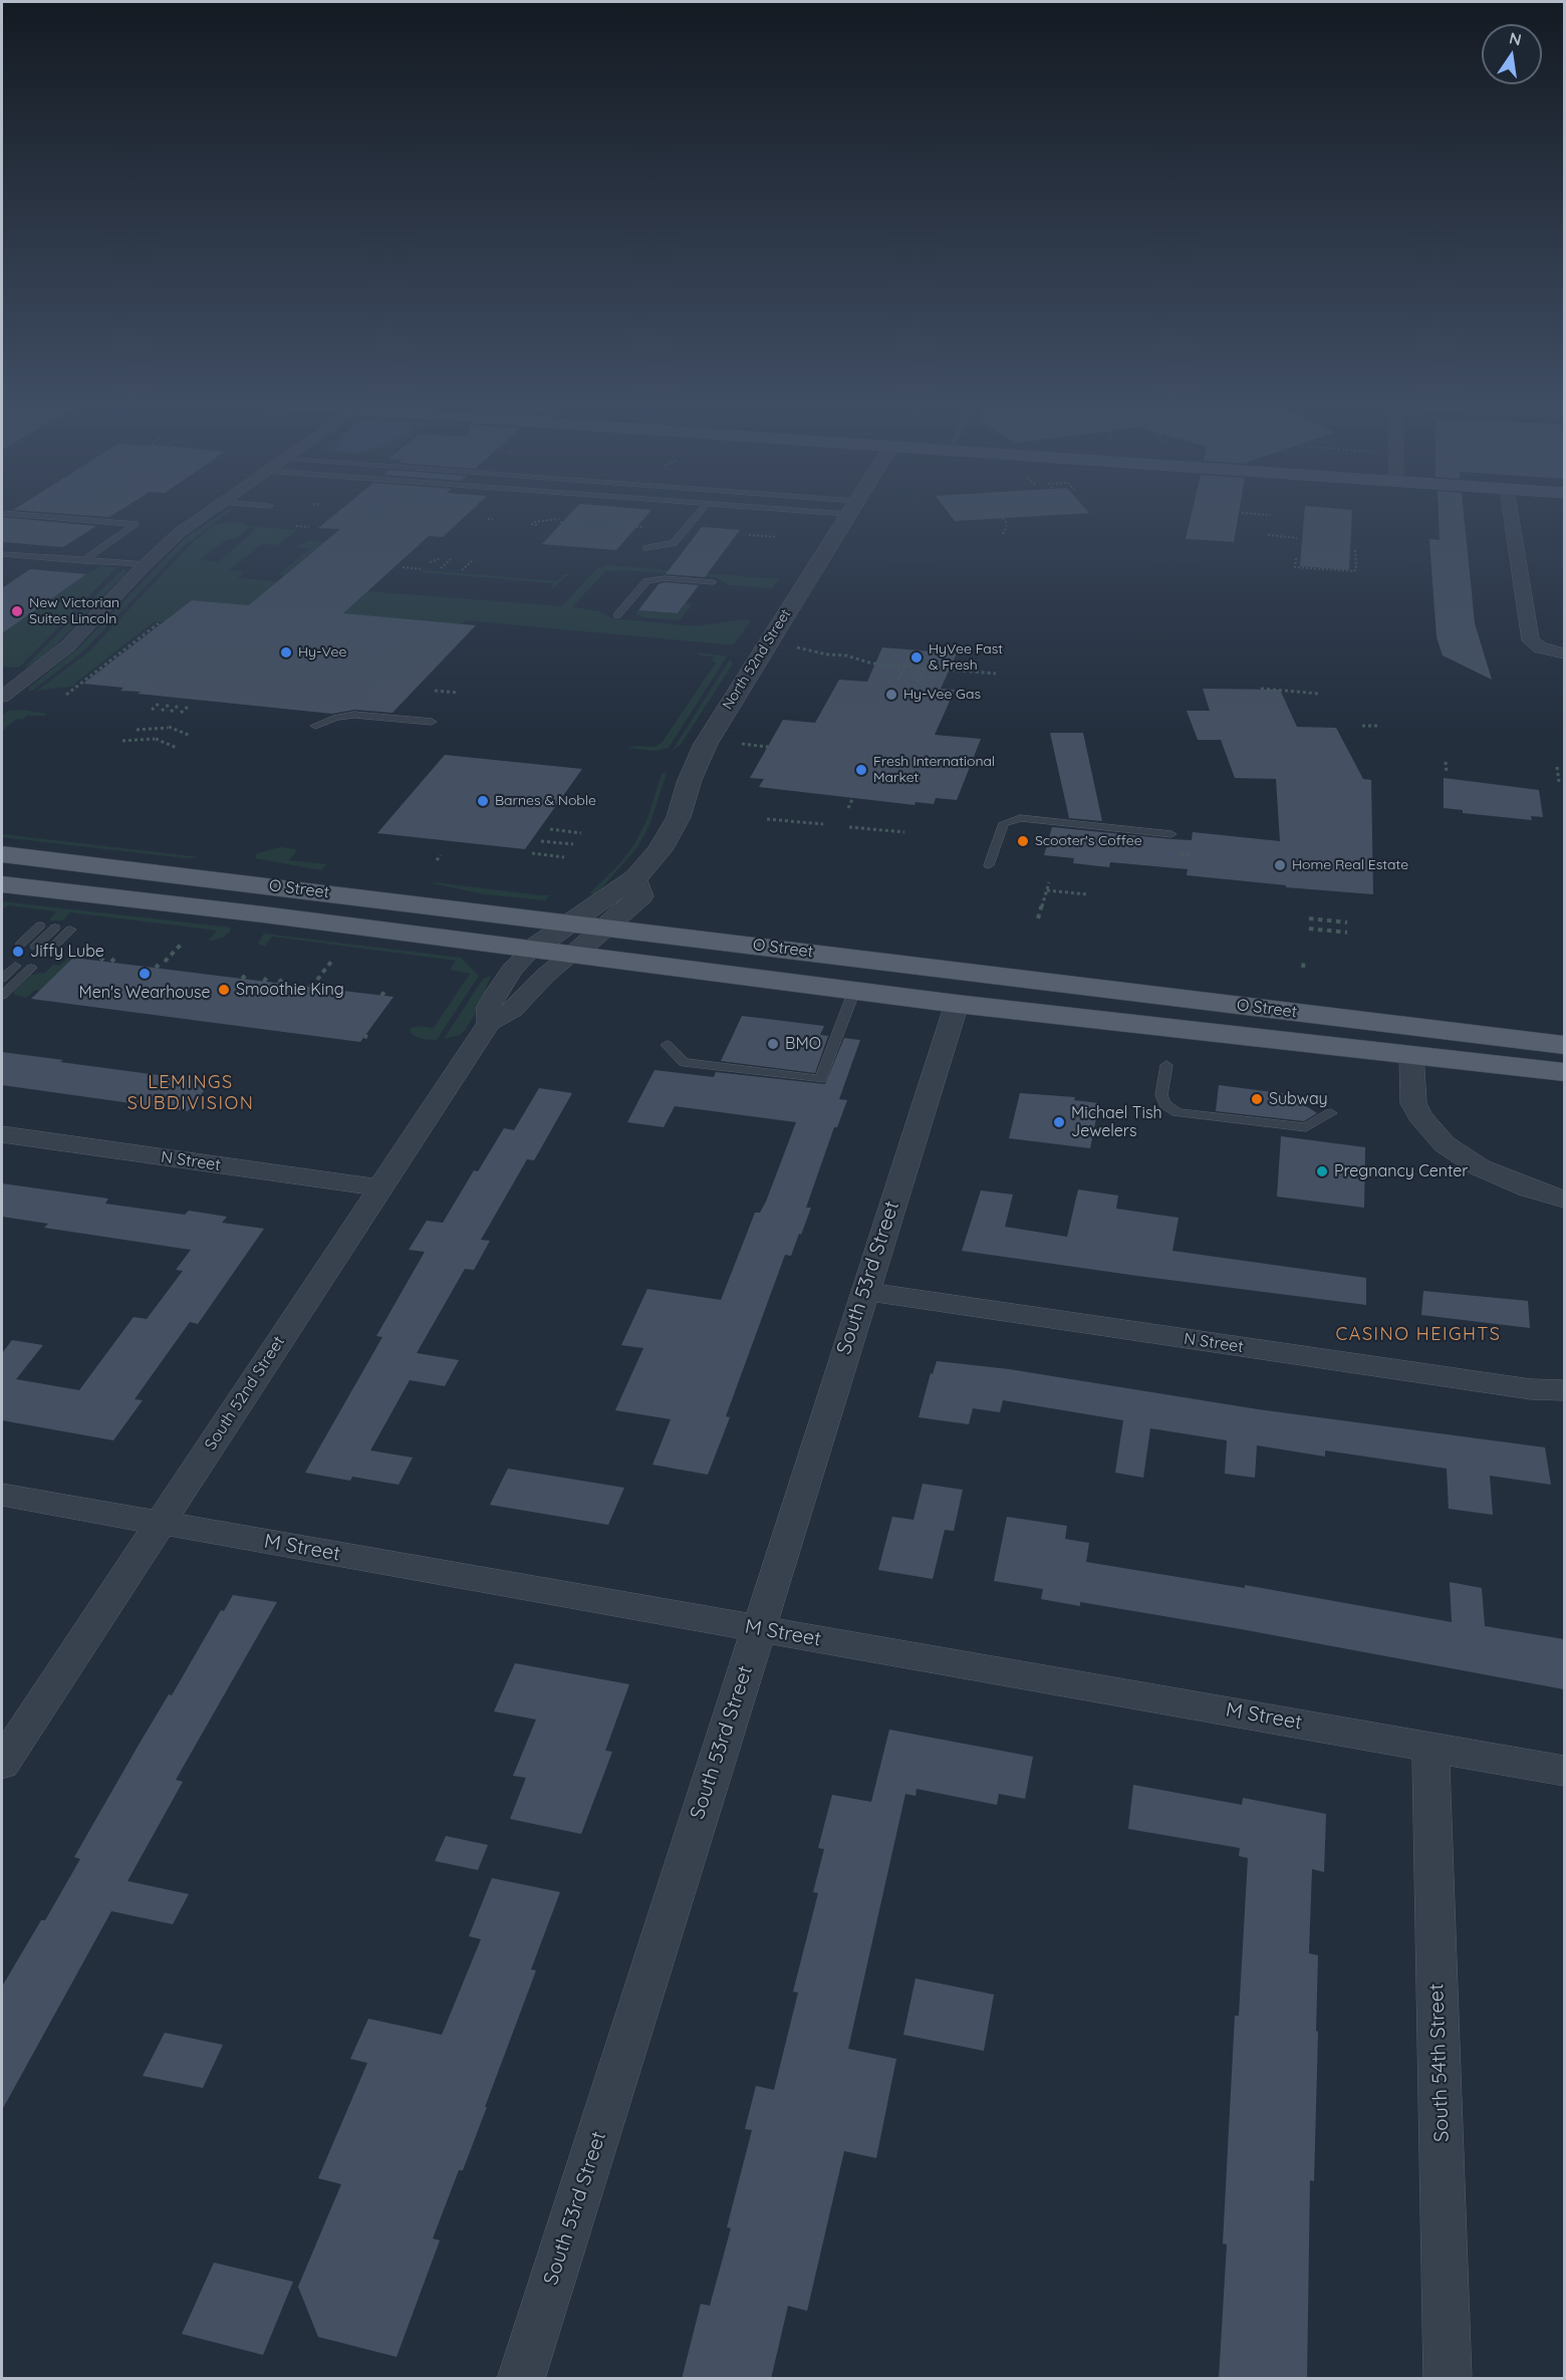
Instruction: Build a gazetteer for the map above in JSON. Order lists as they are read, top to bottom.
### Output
{
  "streets": {
    "main road": ["O Street"],
    "street": [
      "North 52nd Street",
      "N Street",
      "South 53rd Street",
      "South 52nd Street",
      "M Street",
      "South 54th Street"
    ]
  },
  "crossings": [
    ["North 52nd Street", "O Street"],
    ["North 52nd Street", "South 52nd Street"],
    ["O Street", "South 53rd Street"],
    ["O Street", "South 52nd Street"],
    ["N Street", "South 53rd Street"],
    ["N Street", "South 52nd Street"],
    ["South 53rd Street", "M Street"],
    ["South 52nd Street", "M Street"],
    ["M Street", "South 54th Street"]
  ],
  "districts": ["LEMINGS SUBDIVISION", "CASINO HEIGHTS"],
  "places": [
    "New Victorian Suites Lincoln",
    "Hy-Vee",
    "HyVee Fast & Fresh",
    "Hy-Vee Gas",
    "Fresh International Market",
    "Barnes & Noble",
    "Scooter's Coffee",
    "Home Real Estate",
    "Jiffy Lube",
    "Men's Wearhouse",
    "Smoothie King",
    "BMO",
    "Subway",
    "Michael Tish Jewelers",
    "Pregnancy Center"
  ],
  "north": "top"
}
